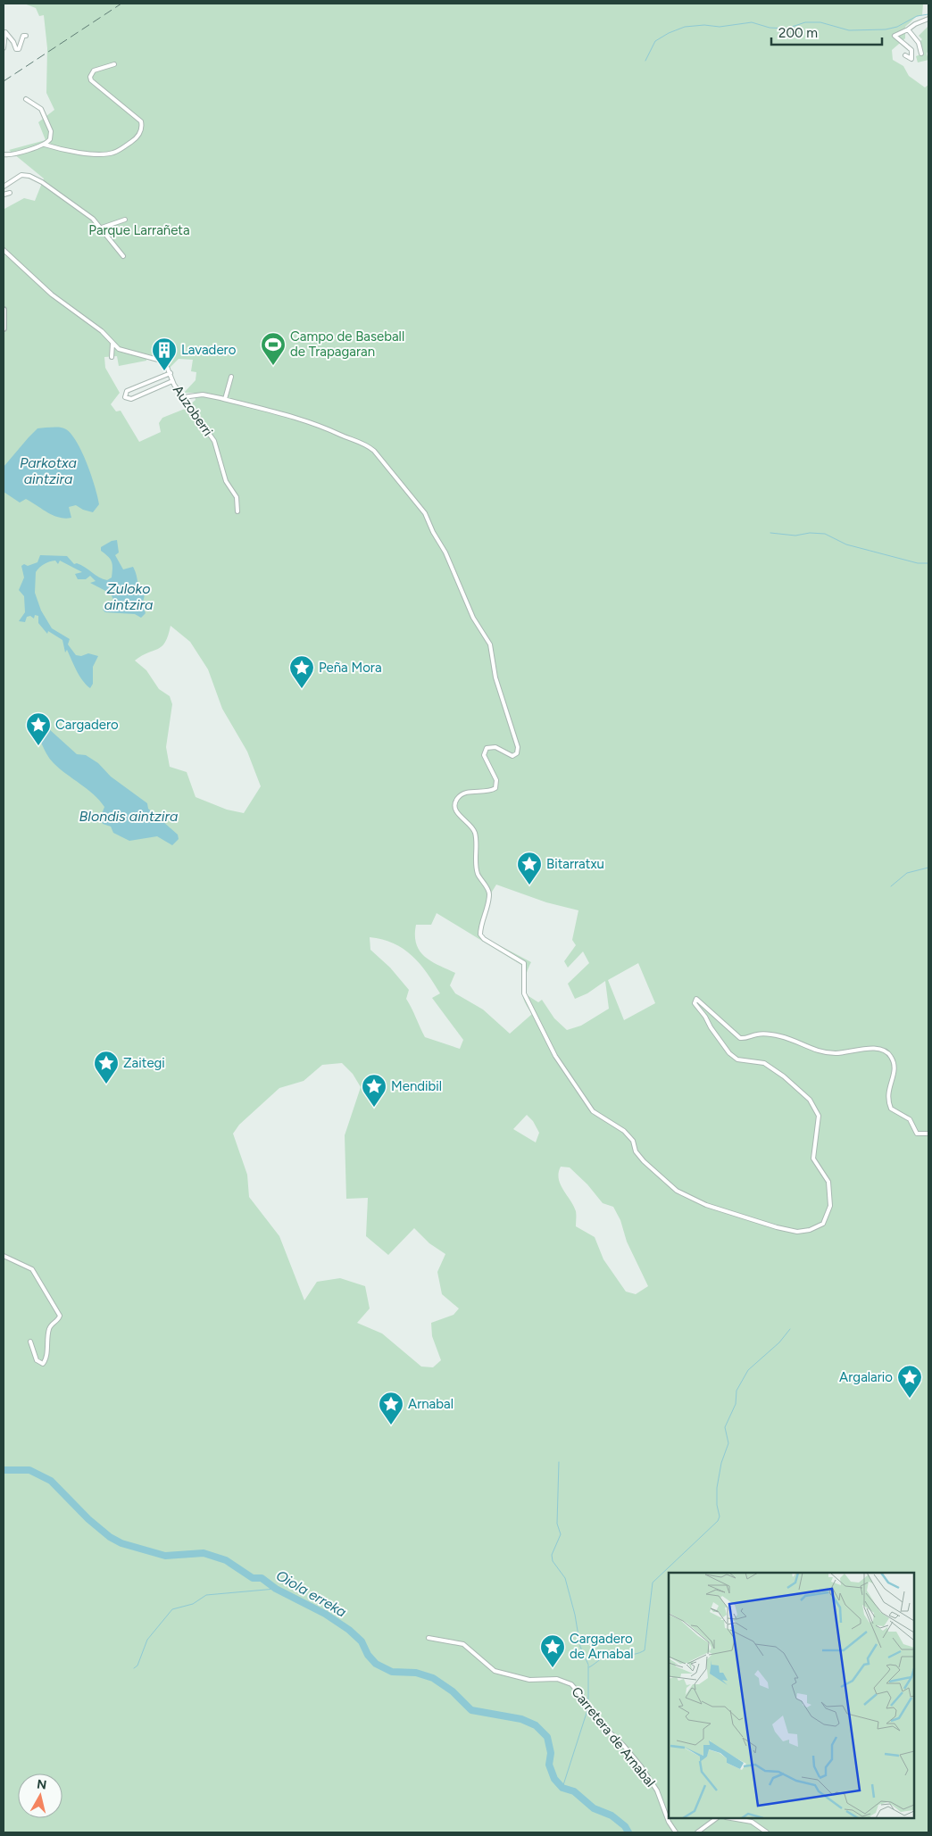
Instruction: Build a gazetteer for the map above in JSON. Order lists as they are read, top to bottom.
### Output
{
  "streets": {
    "street": ["Auzoberri", "Carretera de Arnabal"]
  },
  "water": [
    "Parkotxa aintzira",
    "Zuloko aintzira",
    "Blondis aintzira",
    "Oiola erreka"
  ],
  "parks": ["Parque Larrañeta"],
  "places": {
    "sports": ["Campo de Baseball de Trapagaran"],
    "building": ["Lavadero"],
    "place": [
      "Peña Mora",
      "Cargadero",
      "Bitarratxu",
      "Zaitegi",
      "Mendibil",
      "Argalario",
      "Arnabal",
      "Cargadero de Arnabal"
    ]
  },
  "scale_bar": "200 m",
  "north": "top"
}
